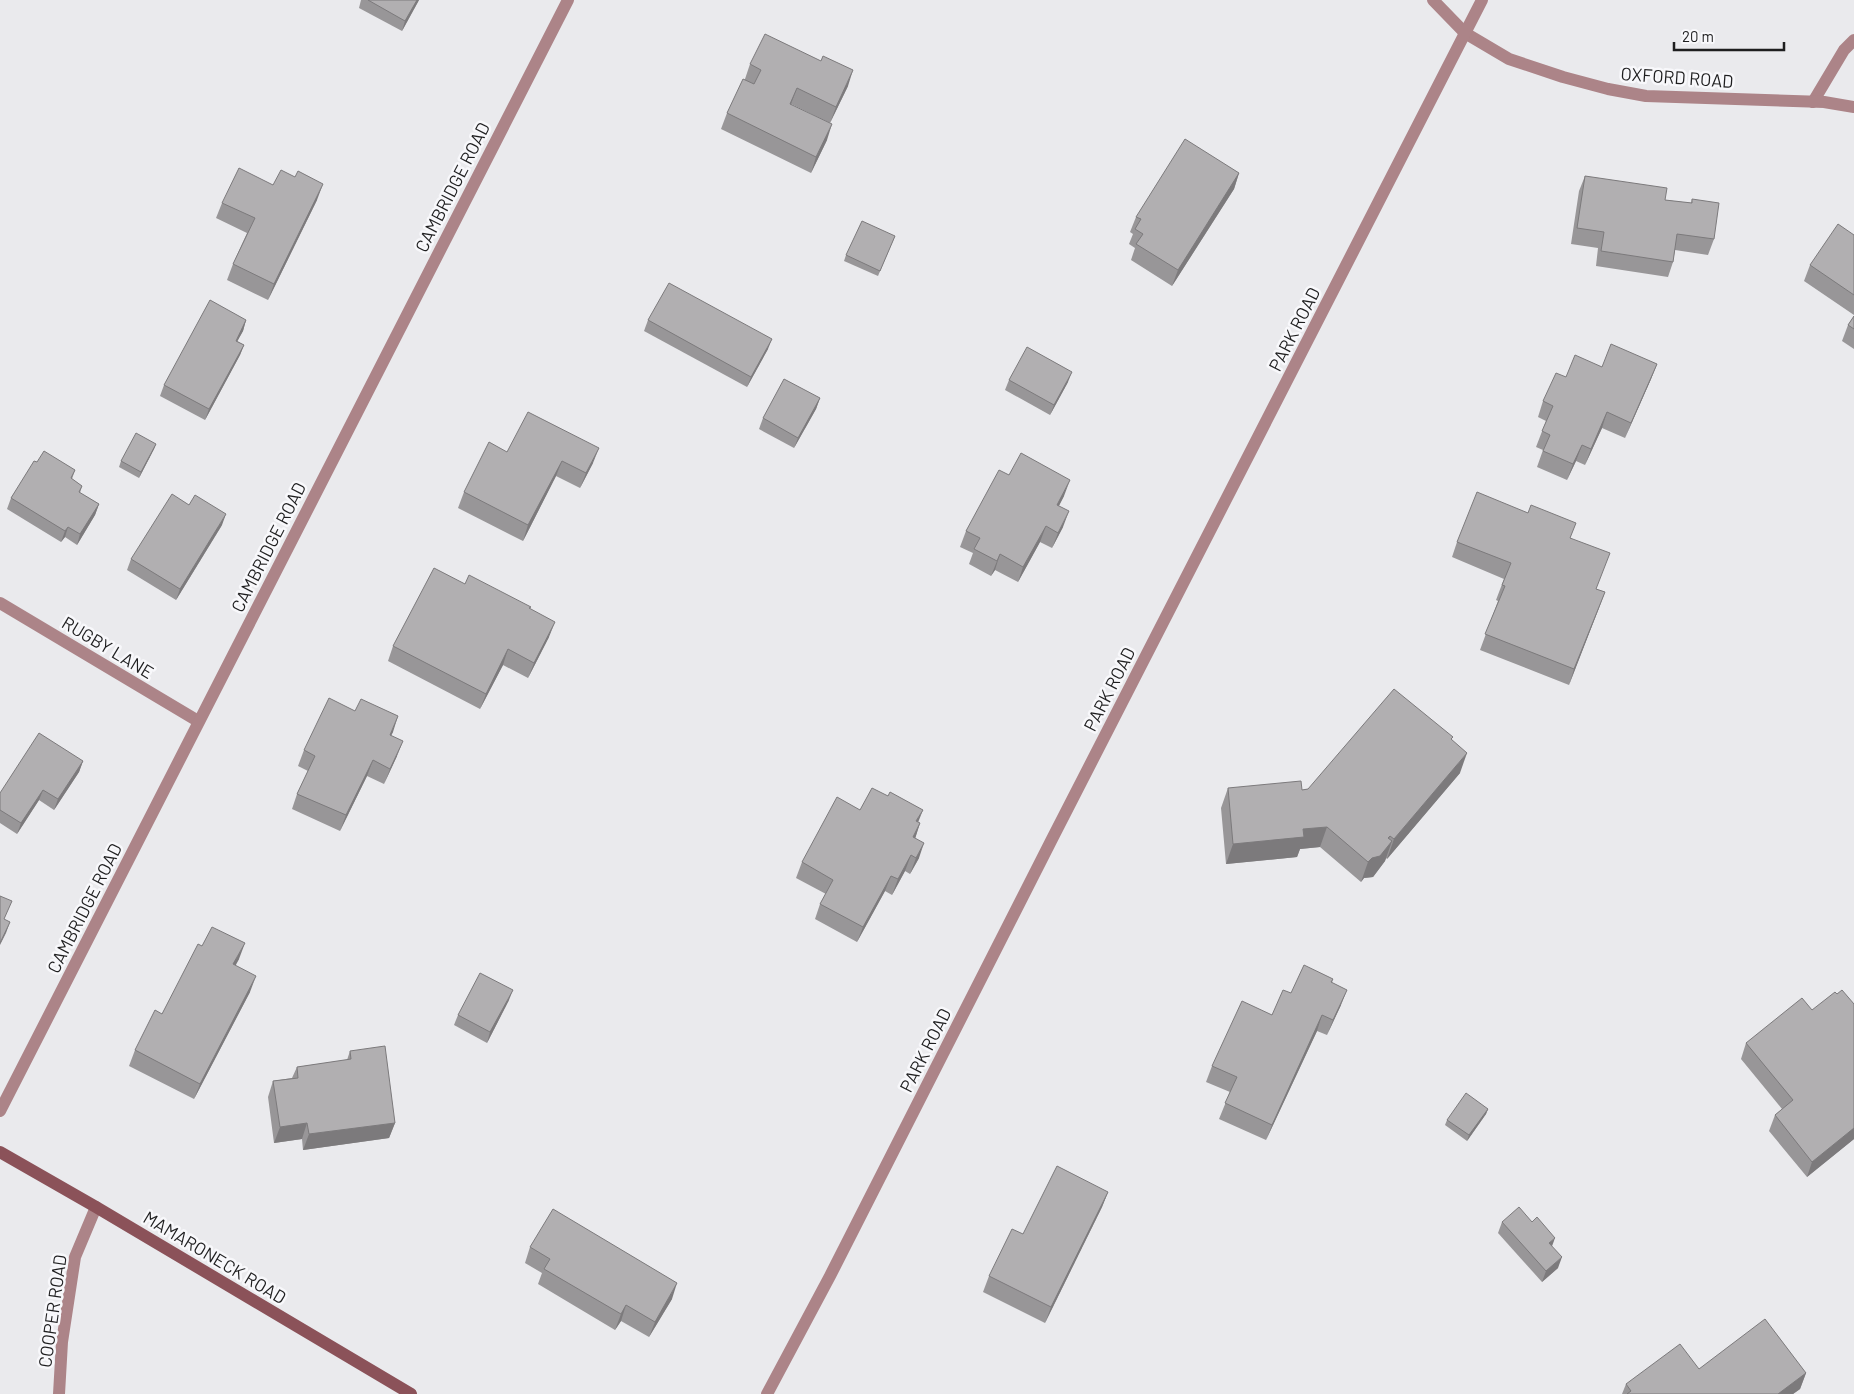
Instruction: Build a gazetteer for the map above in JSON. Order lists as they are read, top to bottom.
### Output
{
  "streets": {
    "street": [
      "OXFORD ROAD",
      "CAMBRIDGE ROAD",
      "PARK ROAD",
      "RUGBY LANE",
      "MAMARONECK ROAD",
      "COOPER ROAD"
    ]
  },
  "crossings": [
    ["OXFORD ROAD", "PARK ROAD"],
    ["CAMBRIDGE ROAD", "RUGBY LANE"],
    ["MAMARONECK ROAD", "COOPER ROAD"]
  ],
  "scale_bar": "20 m"
}
